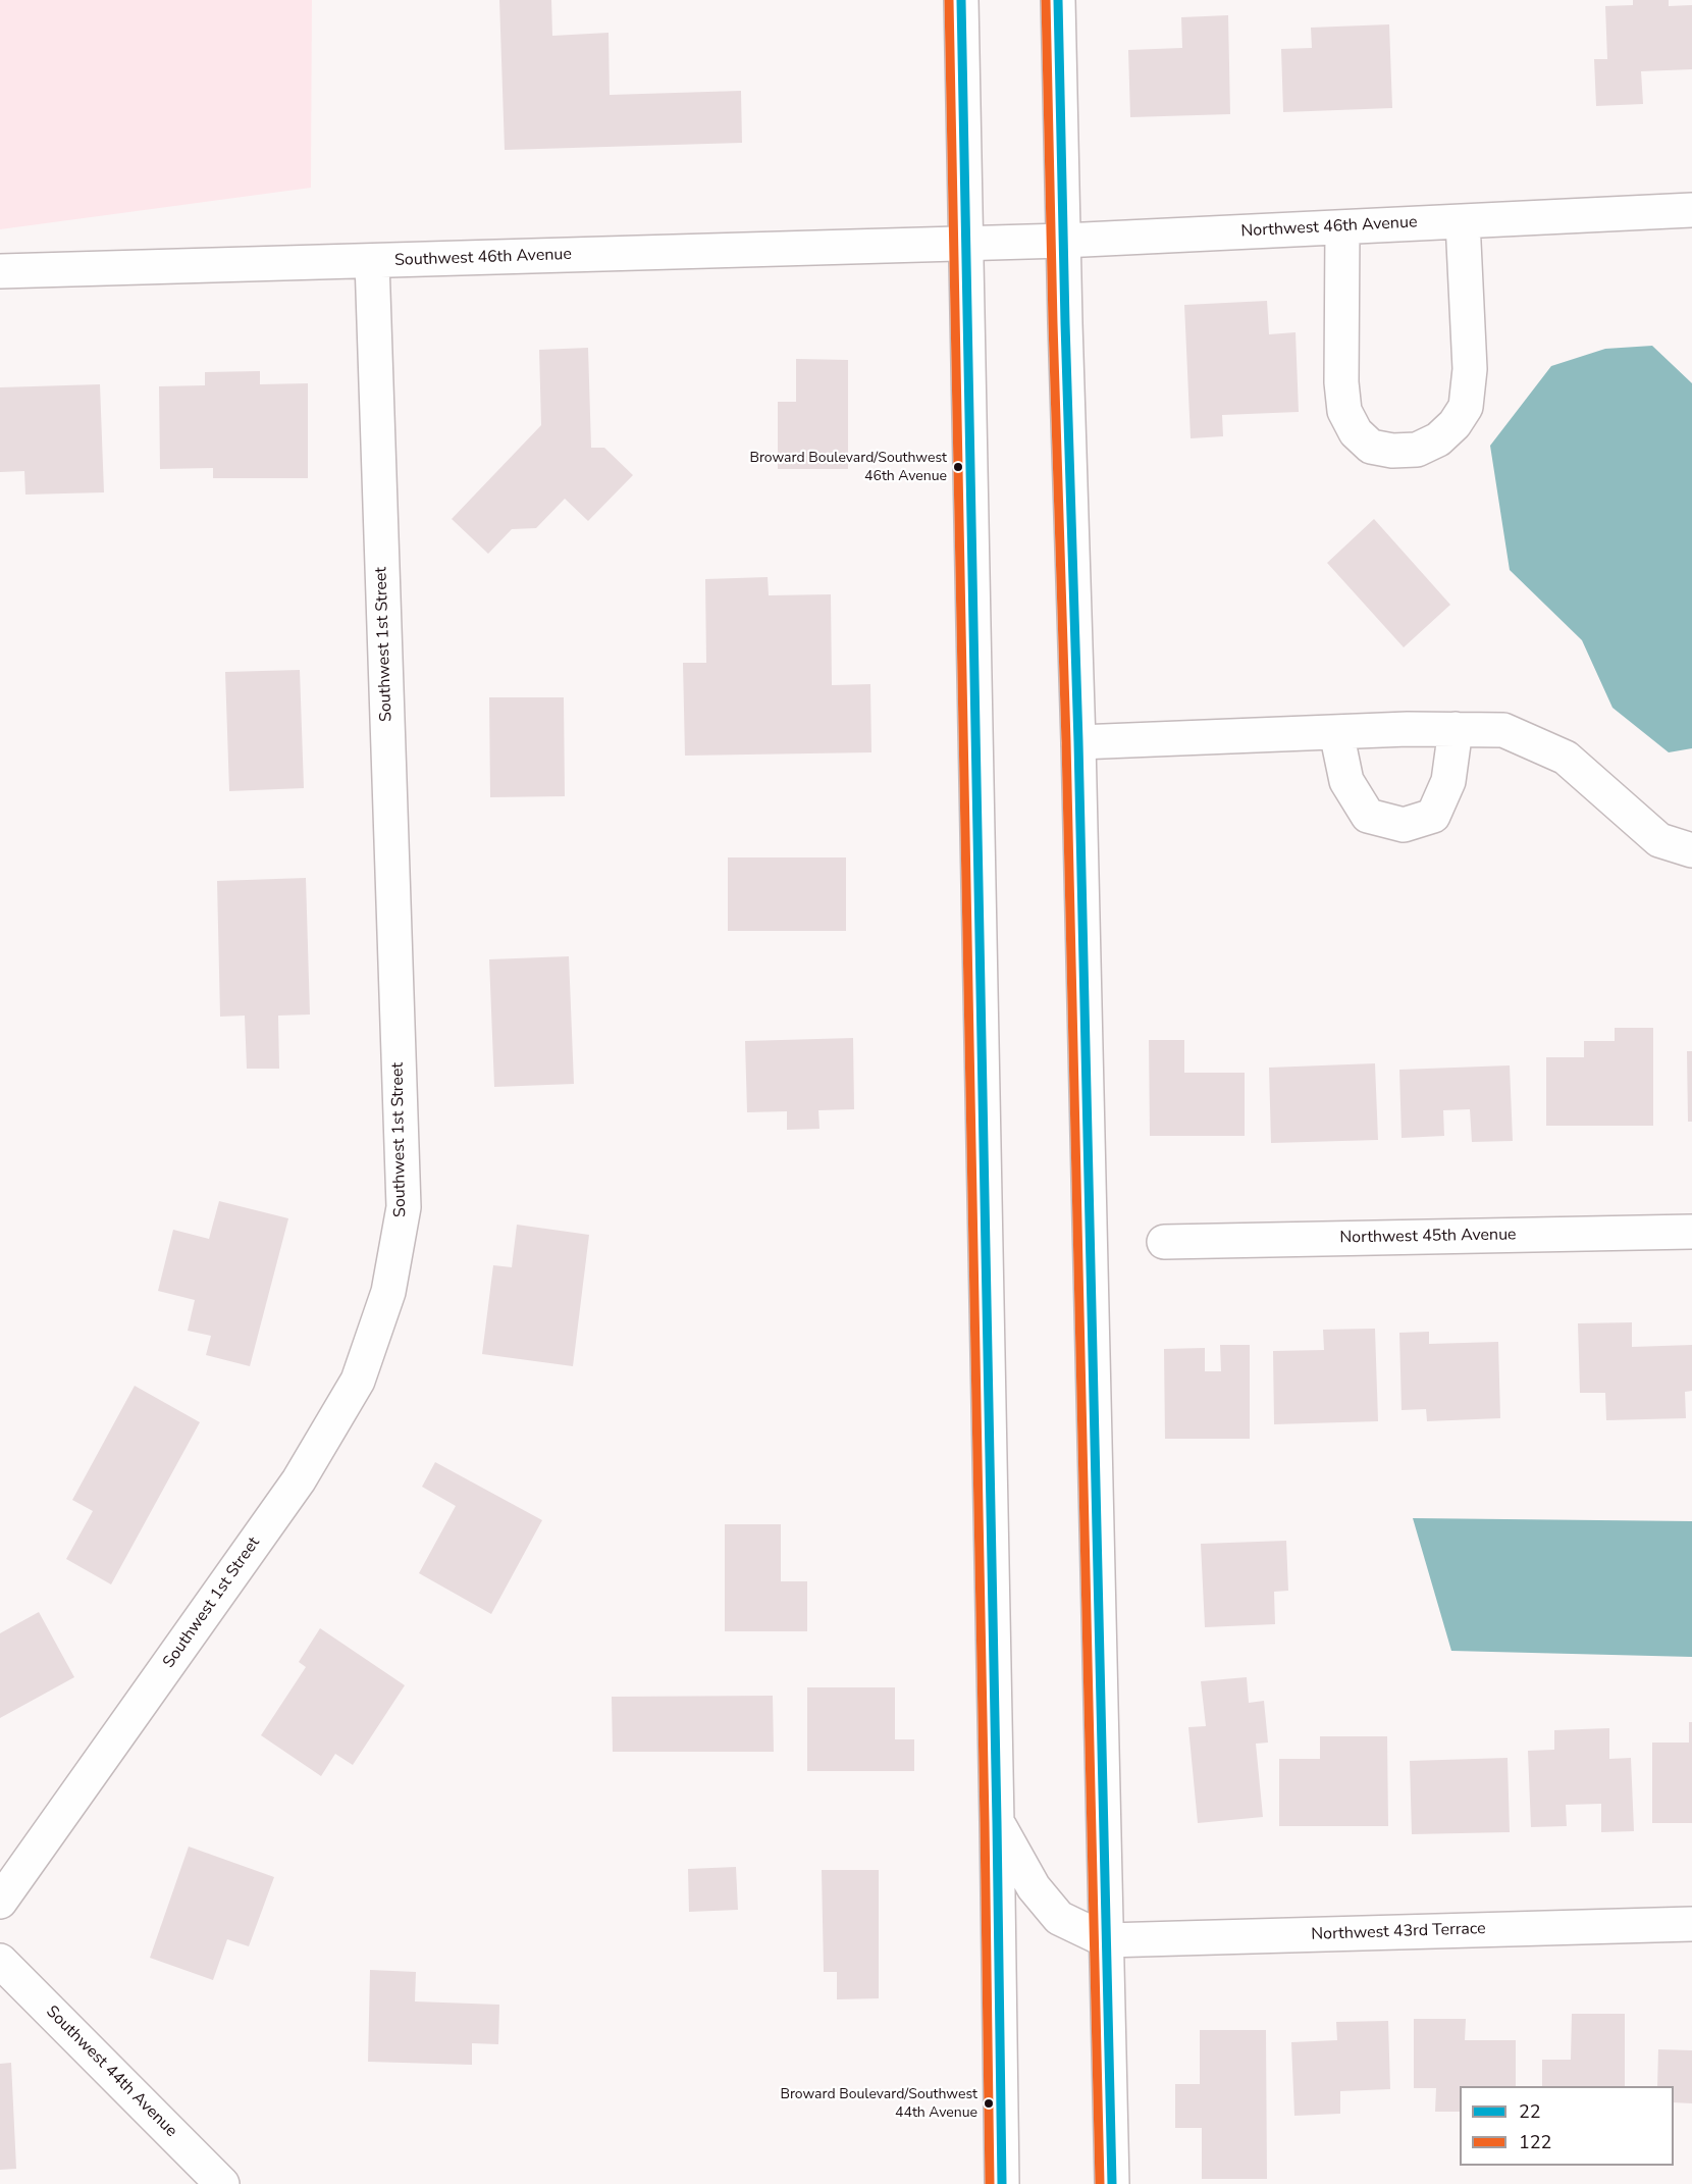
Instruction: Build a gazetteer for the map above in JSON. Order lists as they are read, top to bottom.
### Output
{
  "streets": {
    "street": [
      "Northwest 46th Avenue",
      "Southwest 46th Avenue",
      "Southwest 1st Street",
      "Northwest 45th Avenue",
      "Northwest 43rd Terrace",
      "Southwest 44th Avenue"
    ]
  },
  "crossings": [
    ["Northwest 46th Avenue", "Southwest 46th Avenue"],
    ["Southwest 46th Avenue", "Southwest 1st Street"]
  ],
  "places": ["Broward Boulevard/Southwest 46th Avenue", "Broward Boulevard/Southwest 44th Avenue"],
  "lines": ["transit line 22", "transit line 122"],
  "legend": ["22", "122"]
}
